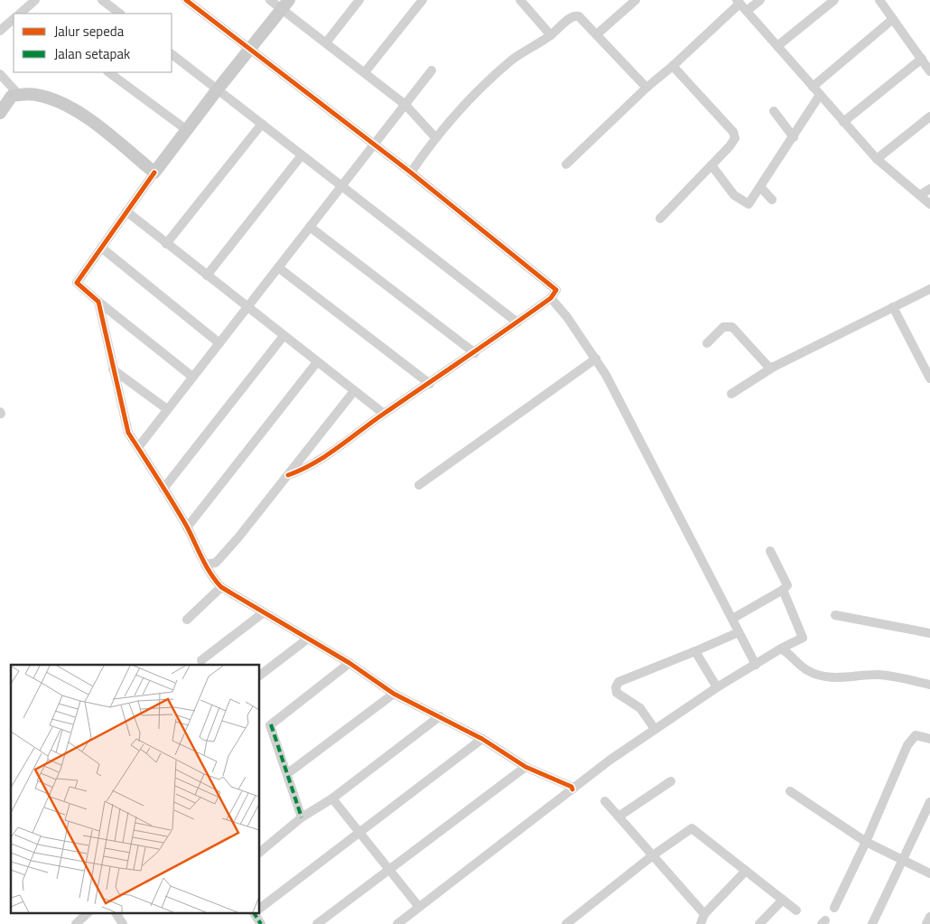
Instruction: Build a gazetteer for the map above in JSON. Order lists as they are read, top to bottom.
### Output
{
  "legend": ["Jalur sepeda", "Jalan setapak"]
}
